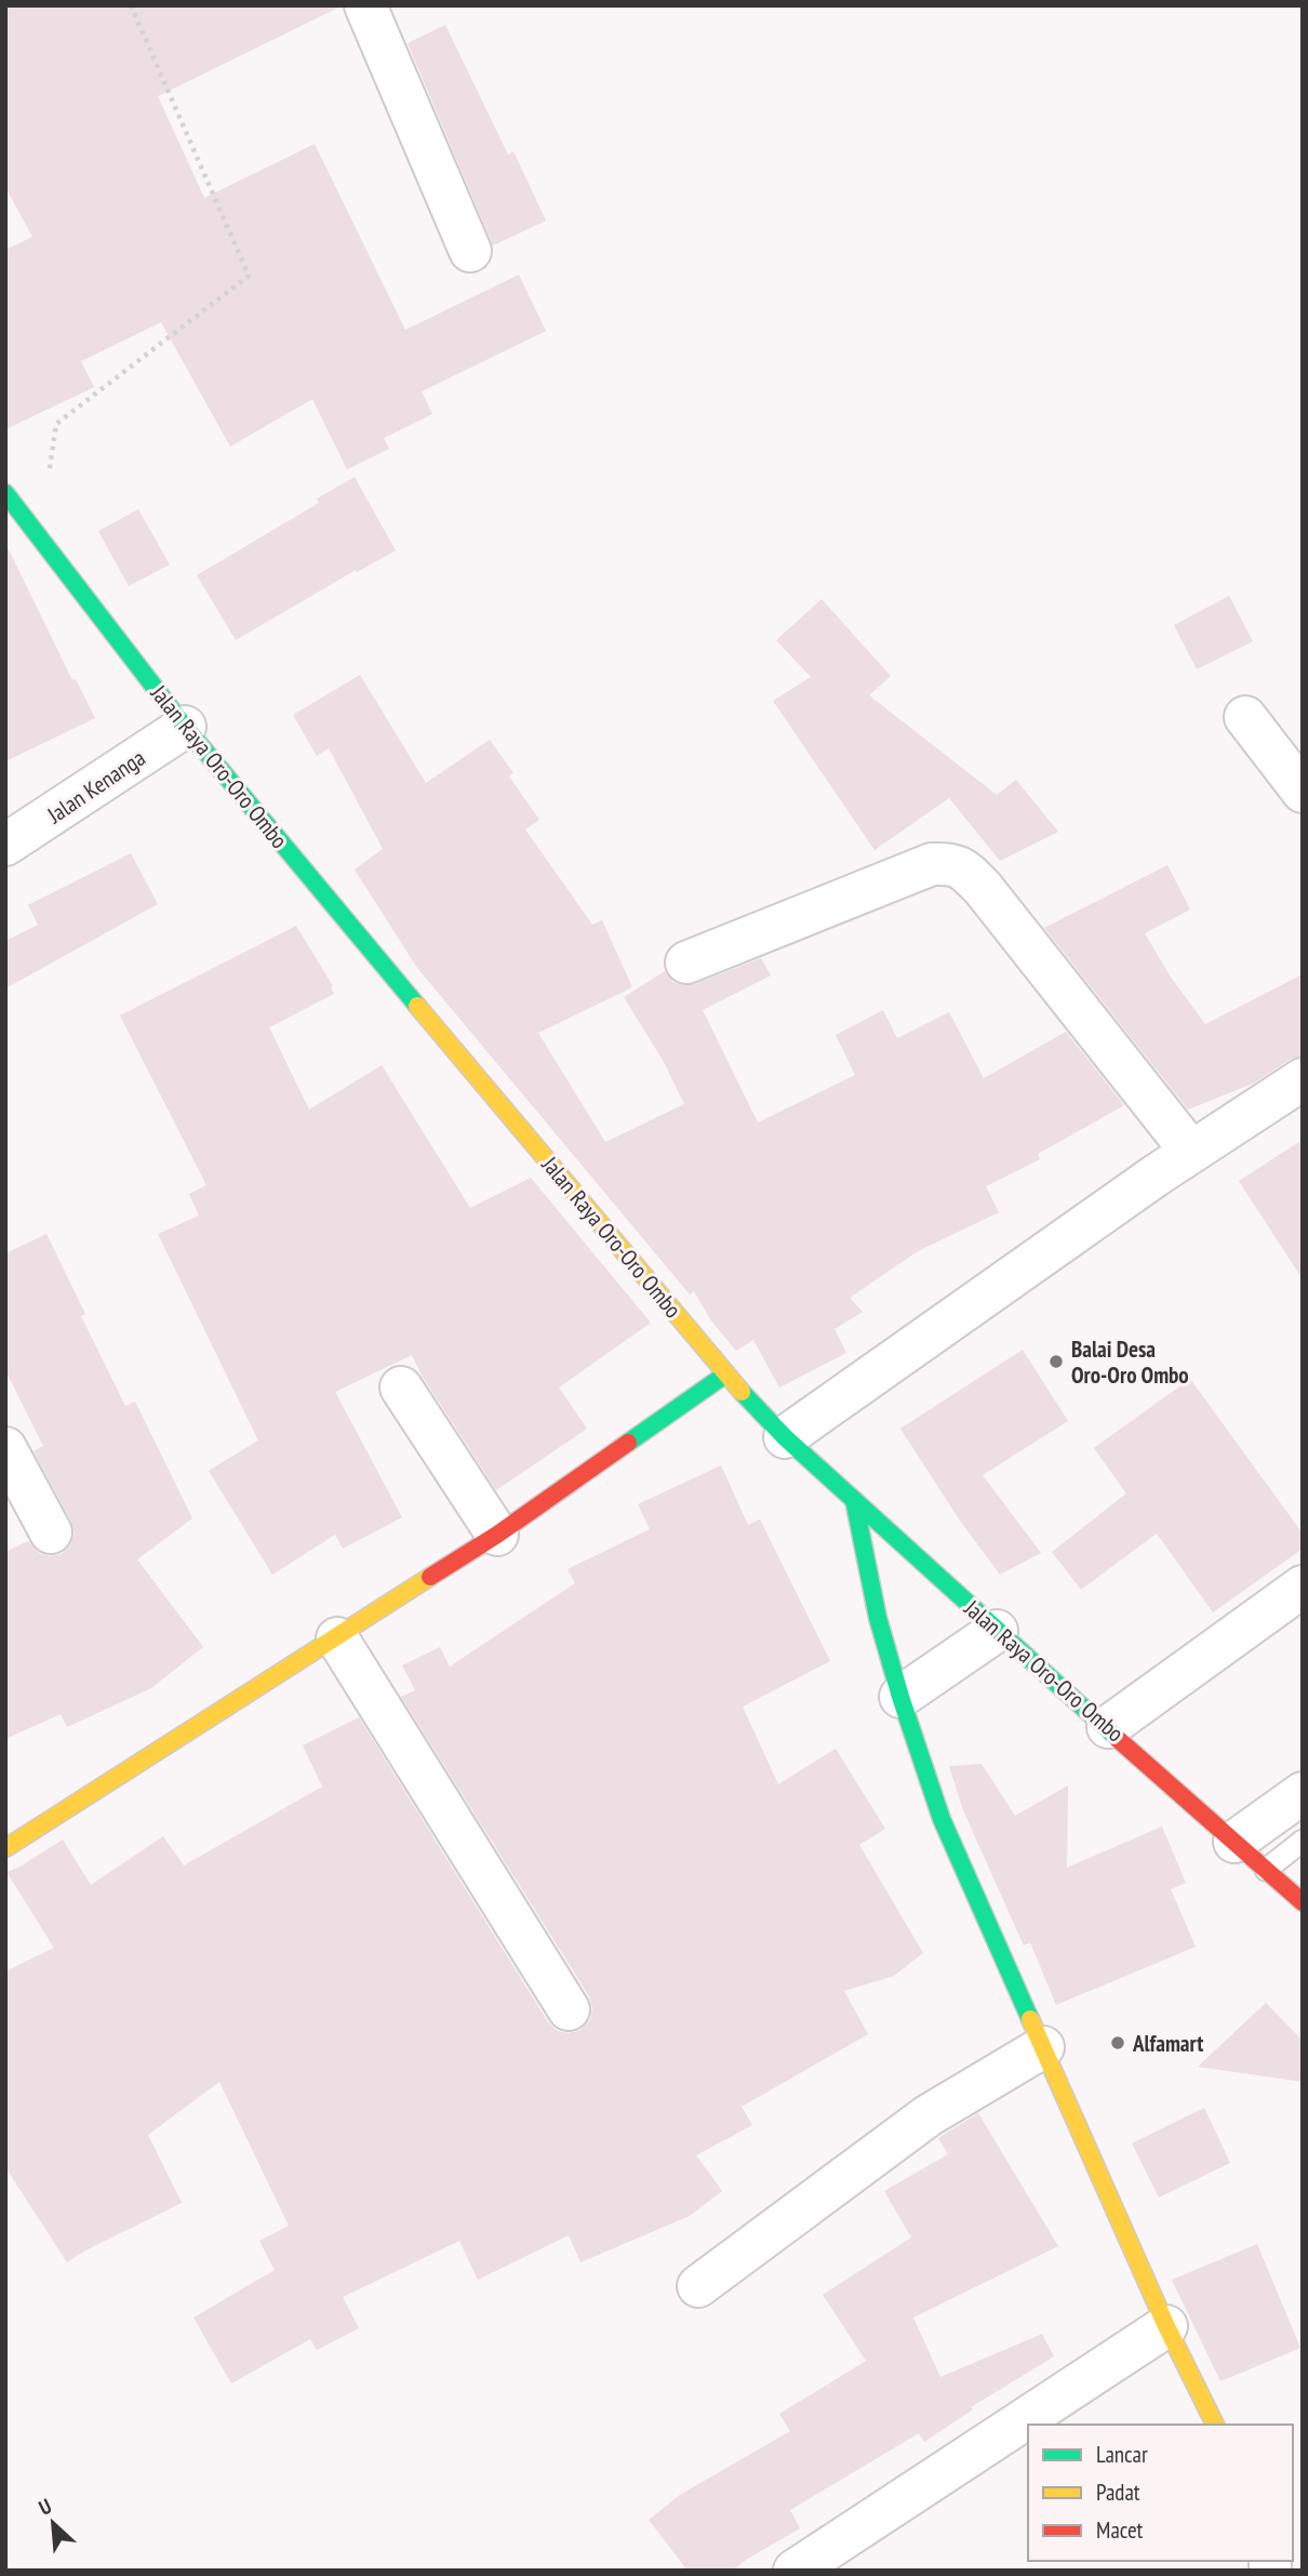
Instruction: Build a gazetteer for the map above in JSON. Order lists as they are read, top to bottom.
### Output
{
  "streets": {
    "main road": ["Jalan Raya Oro-Oro Ombo"],
    "street": ["Jalan Kenanga"]
  },
  "crossings": [
    ["Jalan Raya Oro-Oro Ombo", "Jalan Kenanga"]
  ],
  "places": ["Balai Desa Oro-Oro Ombo", "Alfamart"],
  "legend": ["Lancar", "Padat", "Macet"],
  "north": "top left"
}
